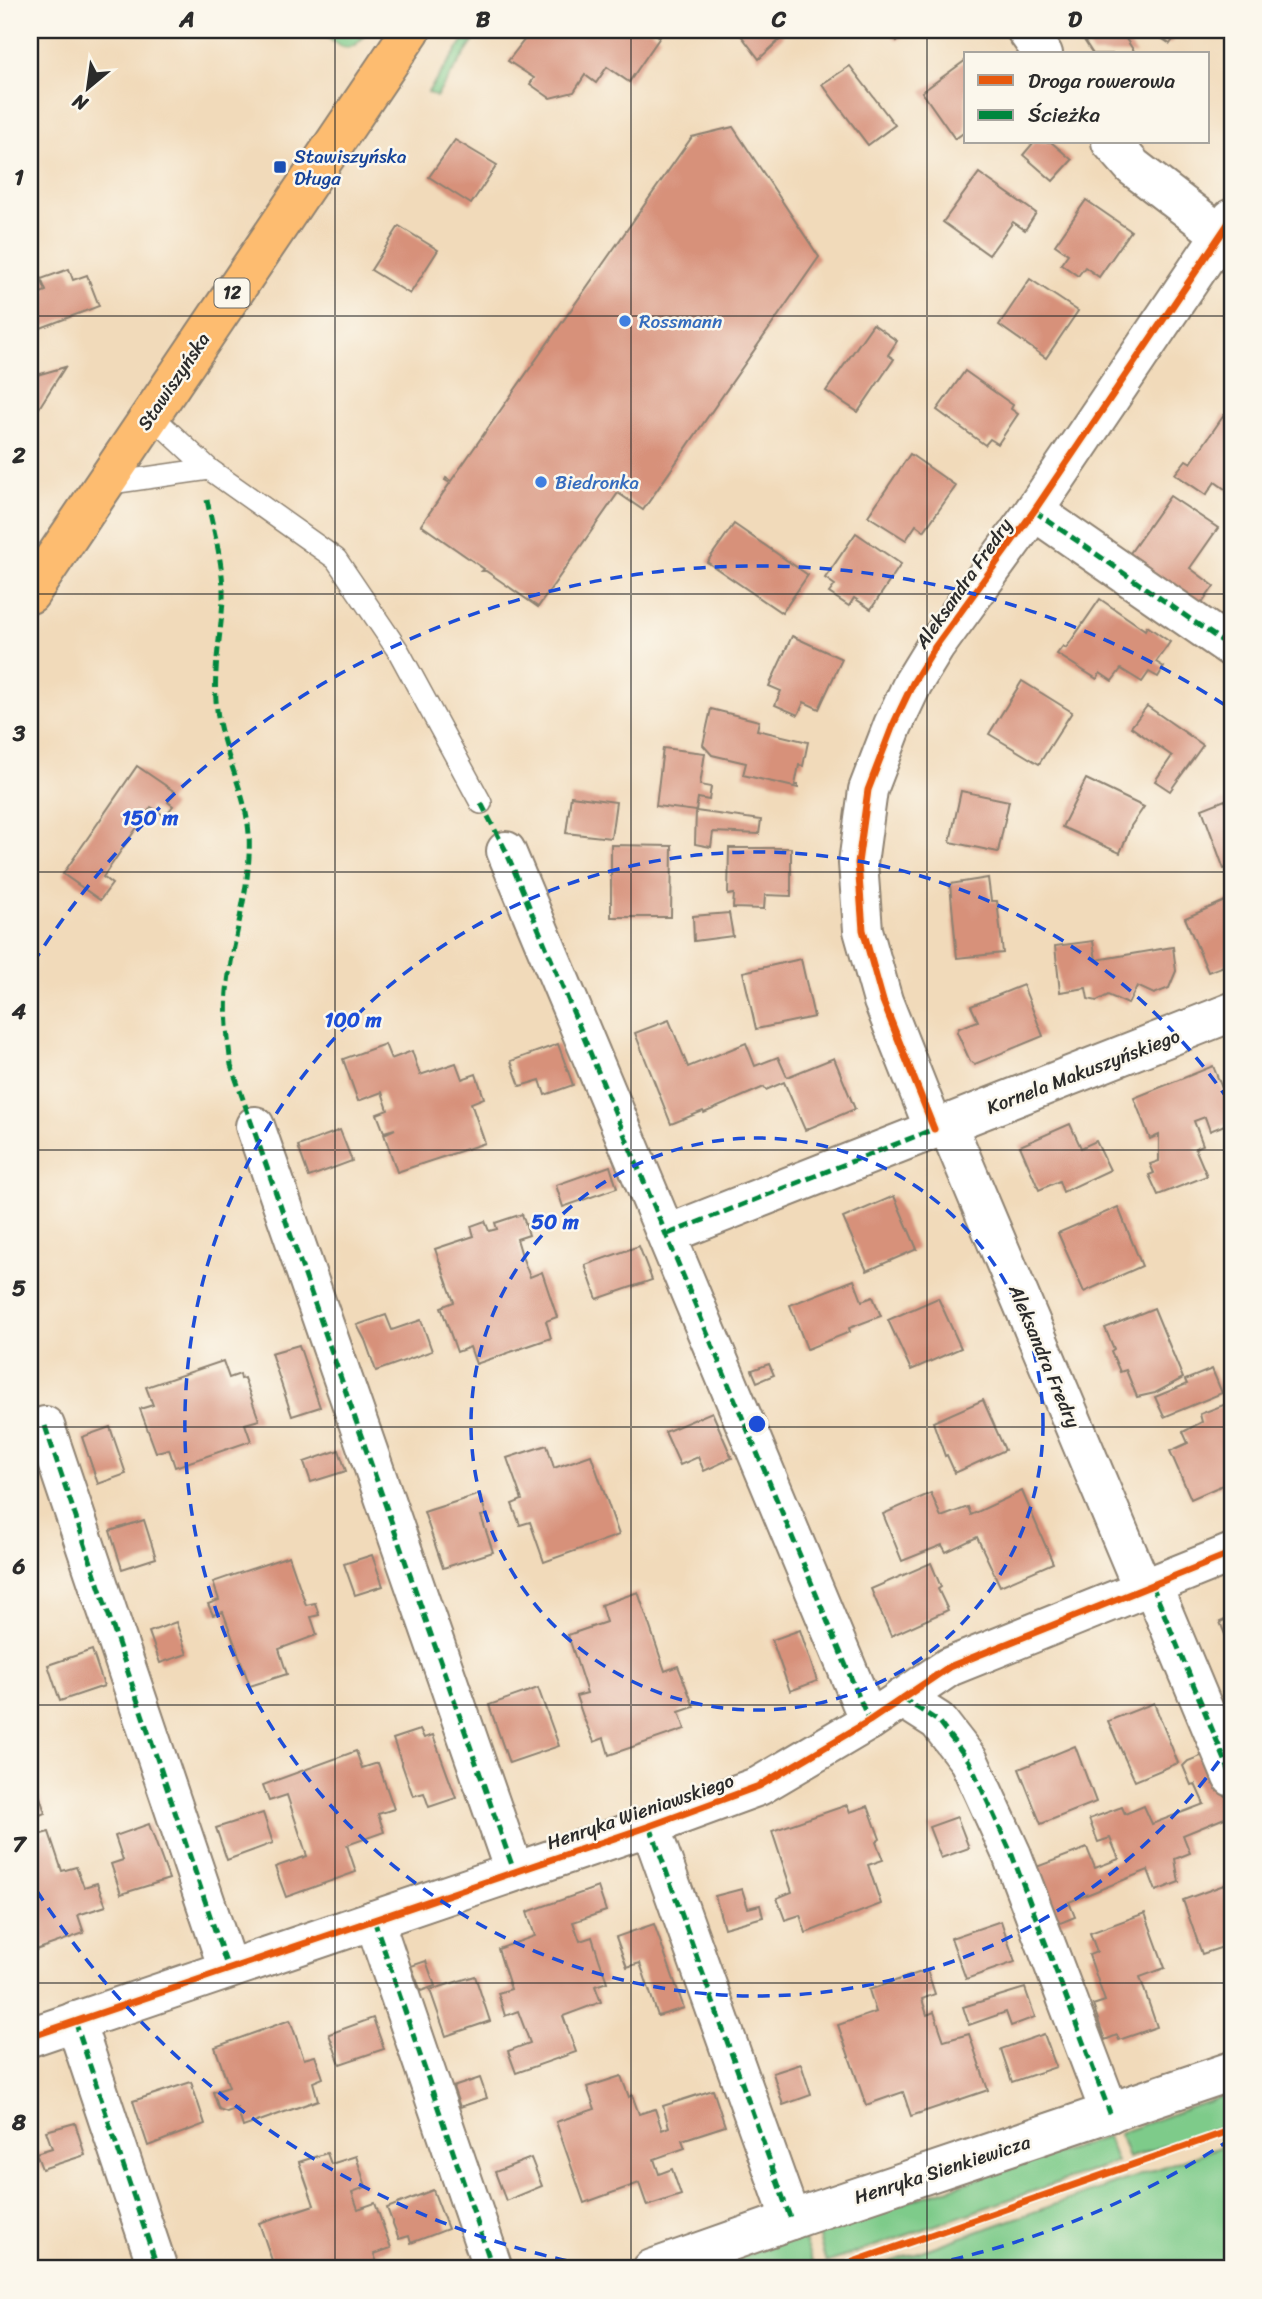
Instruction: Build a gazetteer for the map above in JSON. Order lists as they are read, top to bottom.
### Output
{
  "streets": {
    "main road": ["12", "Stawiszyńska"],
    "street": [
      "Aleksandra Fredry",
      "Kornela Makuszyńskiego",
      "Henryka Wieniawskiego",
      "Henryka Sienkiewicza"
    ]
  },
  "crossings": [
    ["Aleksandra Fredry", "Kornela Makuszyńskiego"],
    ["Aleksandra Fredry", "Henryka Wieniawskiego"]
  ],
  "places": {
    "transit": ["Stawiszyńska Długa"],
    "other": ["Rossmann", "Biedronka"]
  },
  "legend": ["Droga rowerowa", "Ścieżka"],
  "north": "bottom left",
  "grid": {
    "columns": [
      "A",
      "B",
      "C",
      "D"
    ],
    "rows": [
      "1",
      "2",
      "3",
      "4",
      "5",
      "6",
      "7",
      "8"
    ]
  },
  "rings": ["150 m", "100 m", "50 m"]
}
